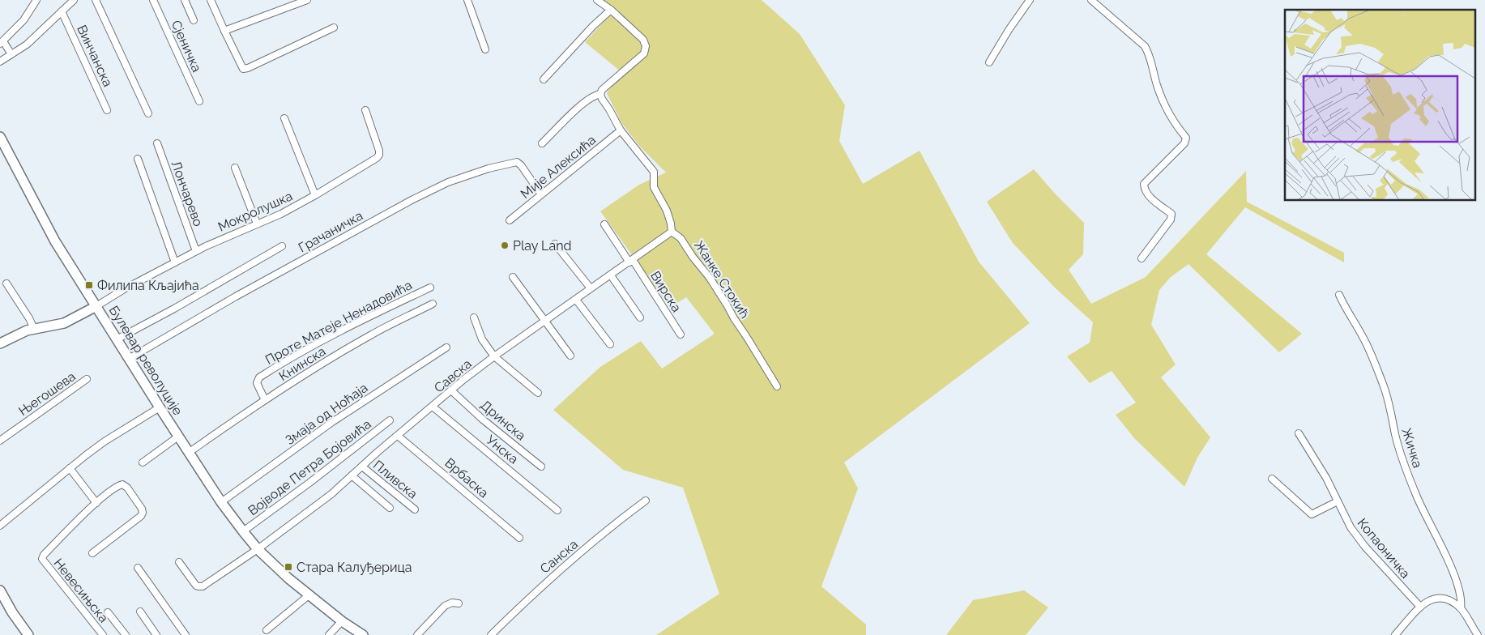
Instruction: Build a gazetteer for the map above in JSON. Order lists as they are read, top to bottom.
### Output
{
  "streets": {
    "main road": ["Булевар револуције"],
    "street": [
      "Сјеничка",
      "Винчанска",
      "Мије Алексића",
      "Лончарево",
      "Мокролушка",
      "Грачаничка",
      "Жанке Стокић",
      "Вирска",
      "Проте Матеје Ненадовића",
      "Книнска",
      "Савска",
      "Његошева",
      "Змаја од Ноћаја",
      "Дринска",
      "Жичка",
      "Унска",
      "Војводе Петра Бојовића",
      "Врбаска",
      "Пливска",
      "Копаоничка",
      "Санска",
      "Невесињска"
    ]
  },
  "crossings": [
    ["Мије Алексића", "Грачаничка"],
    ["Лончарево", "Мокролушка"],
    ["Мокролушка", "Булевар револуције"],
    ["Грачаничка", "Булевар револуције"],
    ["Жанке Стокић", "Савска"],
    ["Вирска", "Савска"],
    ["Проте Матеје Ненадовића", "Книнска"],
    ["Булевар револуције", "Книнска"],
    ["Булевар револуције", "Савска"],
    ["Булевар револуције", "Змаја од Ноћаја"],
    ["Булевар револуције", "Војводе Петра Бојовића"],
    ["Савска", "Дринска"],
    ["Савска", "Унска"],
    ["Савска", "Врбаска"],
    ["Савска", "Пливска"]
  ],
  "places": {
    "other": ["Play Land"],
    "transit": ["Филипа Кљајића", "Стара Калуђерица"]
  }
}
